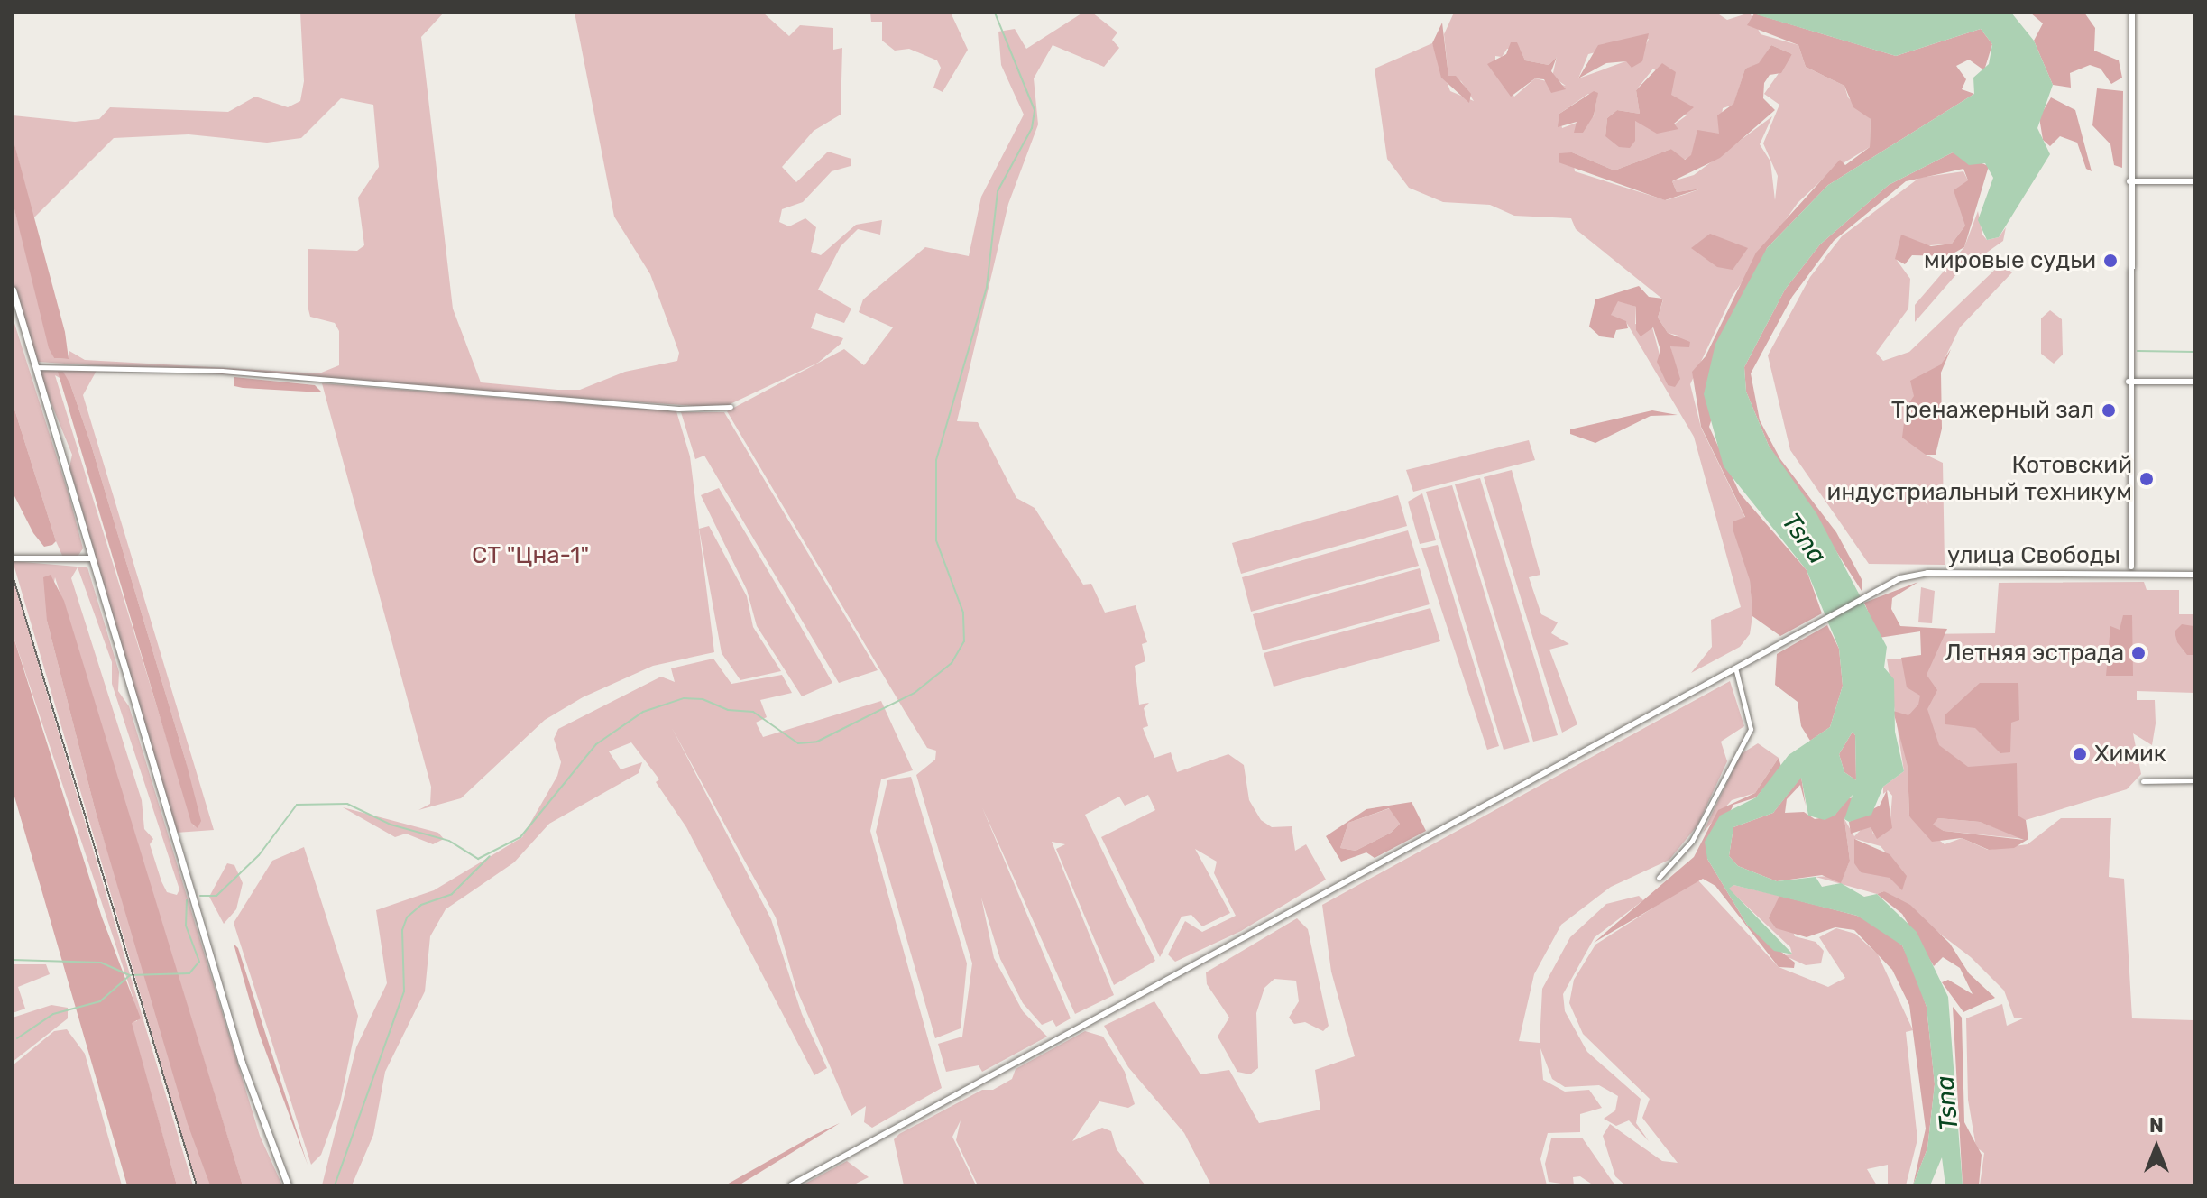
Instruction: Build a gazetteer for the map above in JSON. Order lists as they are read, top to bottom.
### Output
{
  "streets": {
    "main road": ["улица Свободы"]
  },
  "water": ["Tsna"],
  "parks": ["СТ \"Цна-1\""],
  "places": [
    "мировые судьи",
    "Тренажерный зал",
    "Котовский индустриальный техникум",
    "Летняя эстрада",
    "Химик"
  ],
  "north": "top"
}
